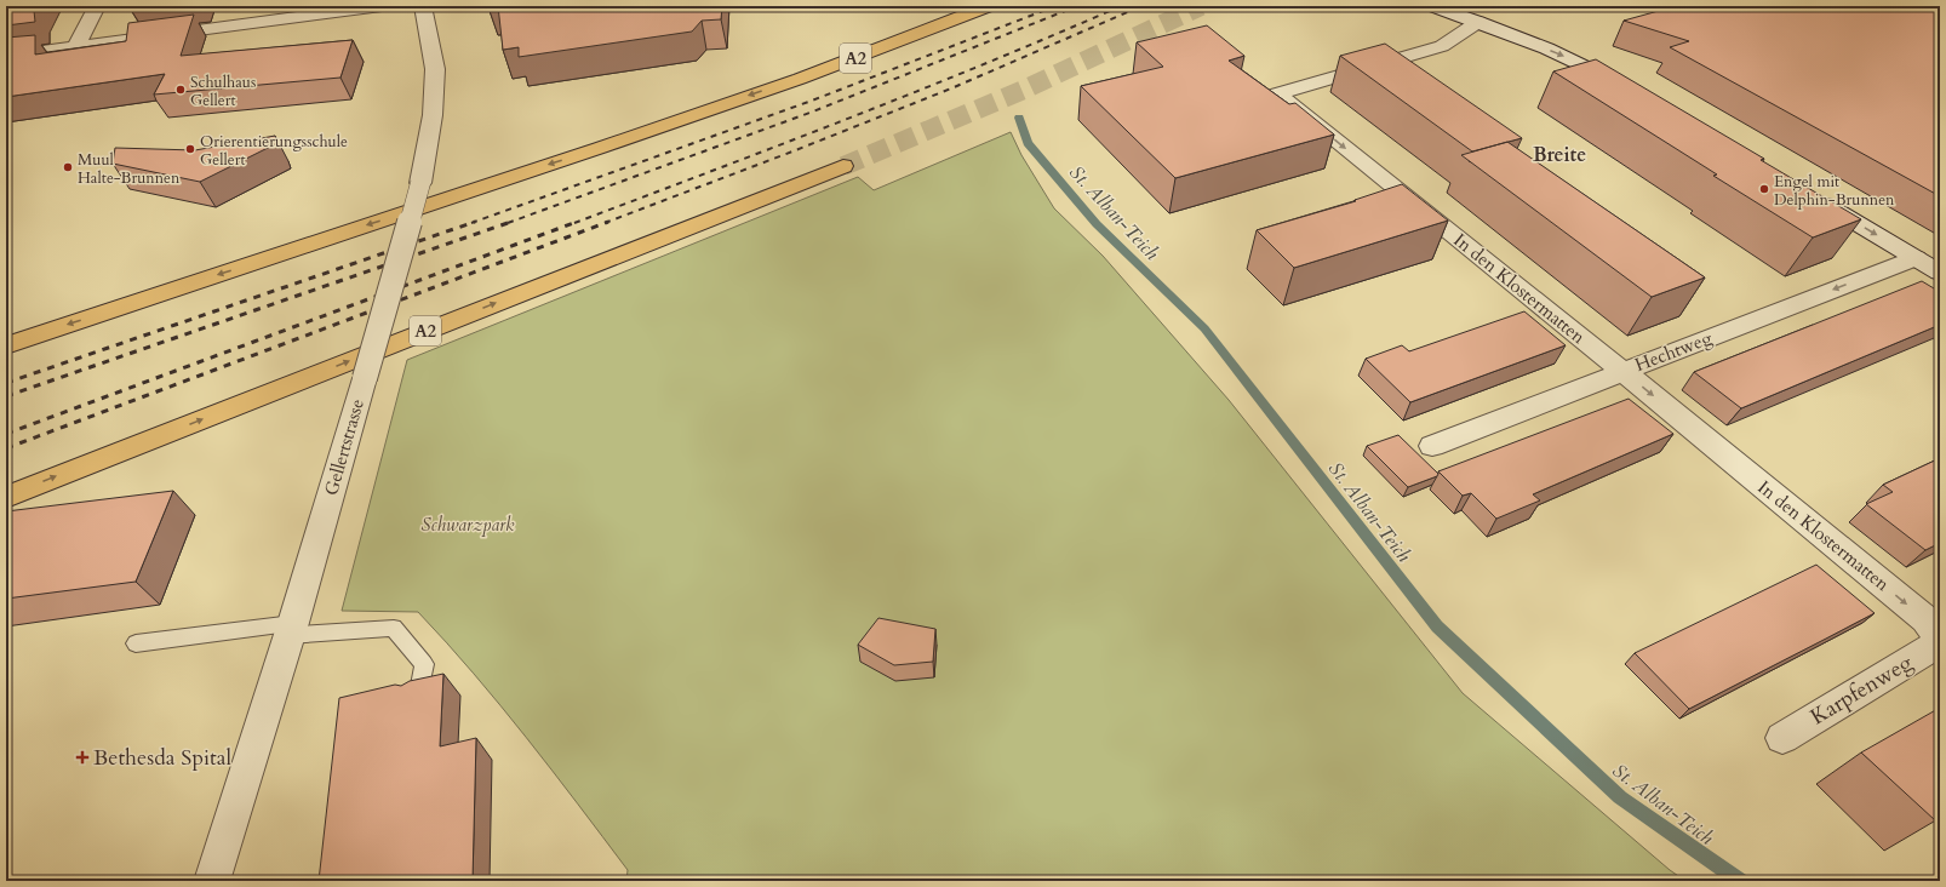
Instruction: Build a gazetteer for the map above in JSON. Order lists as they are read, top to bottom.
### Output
{
  "streets": {
    "highway": ["A2"],
    "street": [
      "In den Klostermatten",
      "Hechtweg",
      "Gellertstrasse",
      "Karpfenweg"
    ]
  },
  "crossings": [
    ["In den Klostermatten", "Hechtweg"],
    ["In den Klostermatten", "Karpfenweg"]
  ],
  "one_way": ["Hechtweg"],
  "districts": ["Breite"],
  "water": ["St. Alban-Teich"],
  "parks": ["Schwarzpark"],
  "places": {
    "other": [
      "Schulhaus Gellert",
      "Orierentierungsschule Gellert",
      "Muul Halte-Brunnen",
      "Engel mit Delphin-Brunnen"
    ],
    "health": ["Bethesda Spital"]
  }
}
